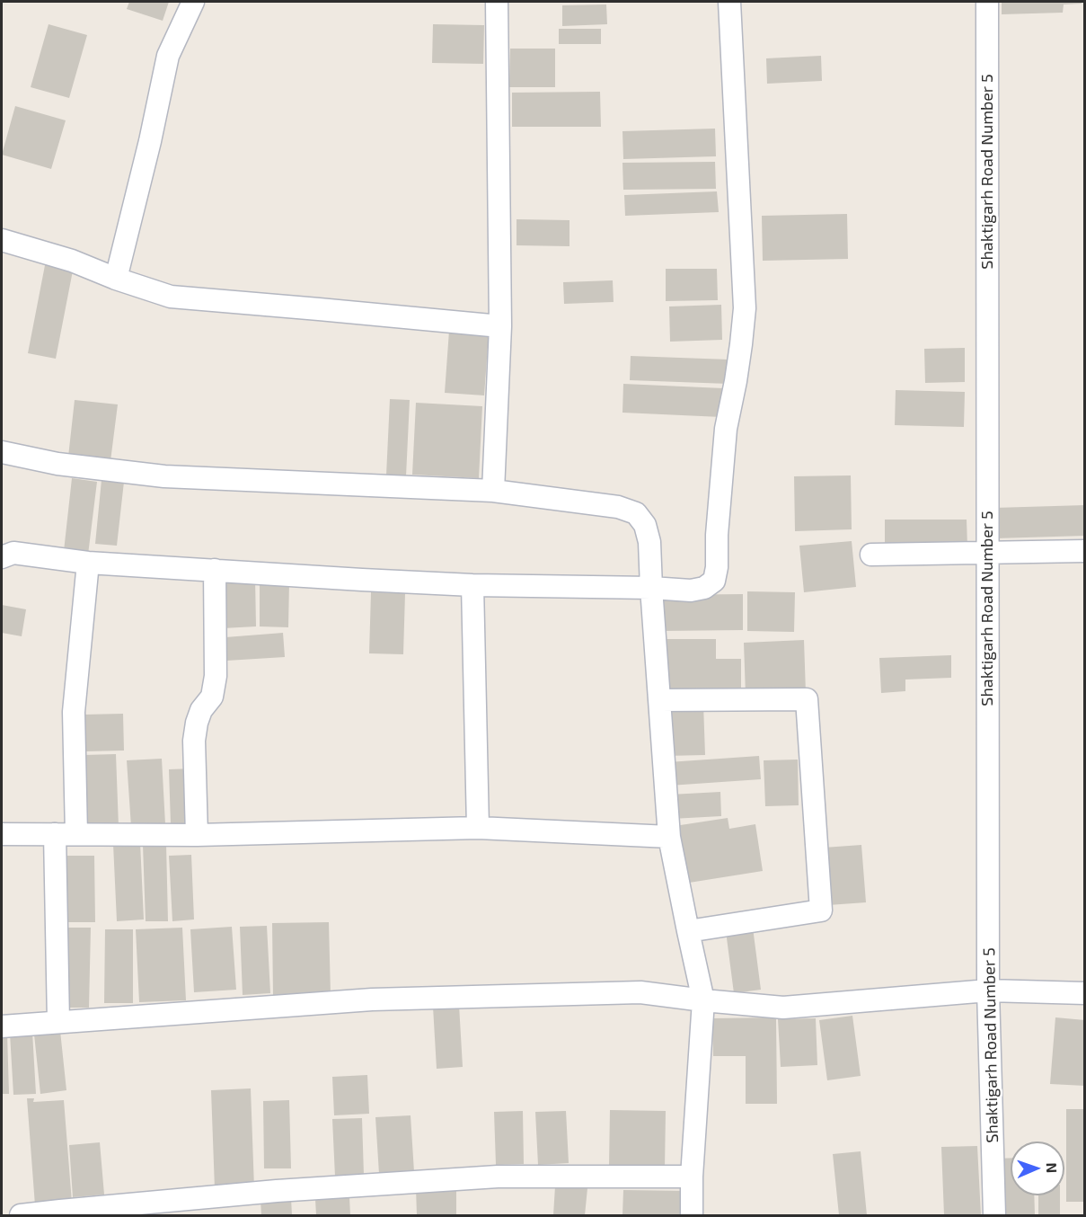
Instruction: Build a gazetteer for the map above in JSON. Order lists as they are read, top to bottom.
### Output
{
  "streets": {
    "street": ["Shaktigarh Road Number 5"]
  },
  "north": "right"
}
